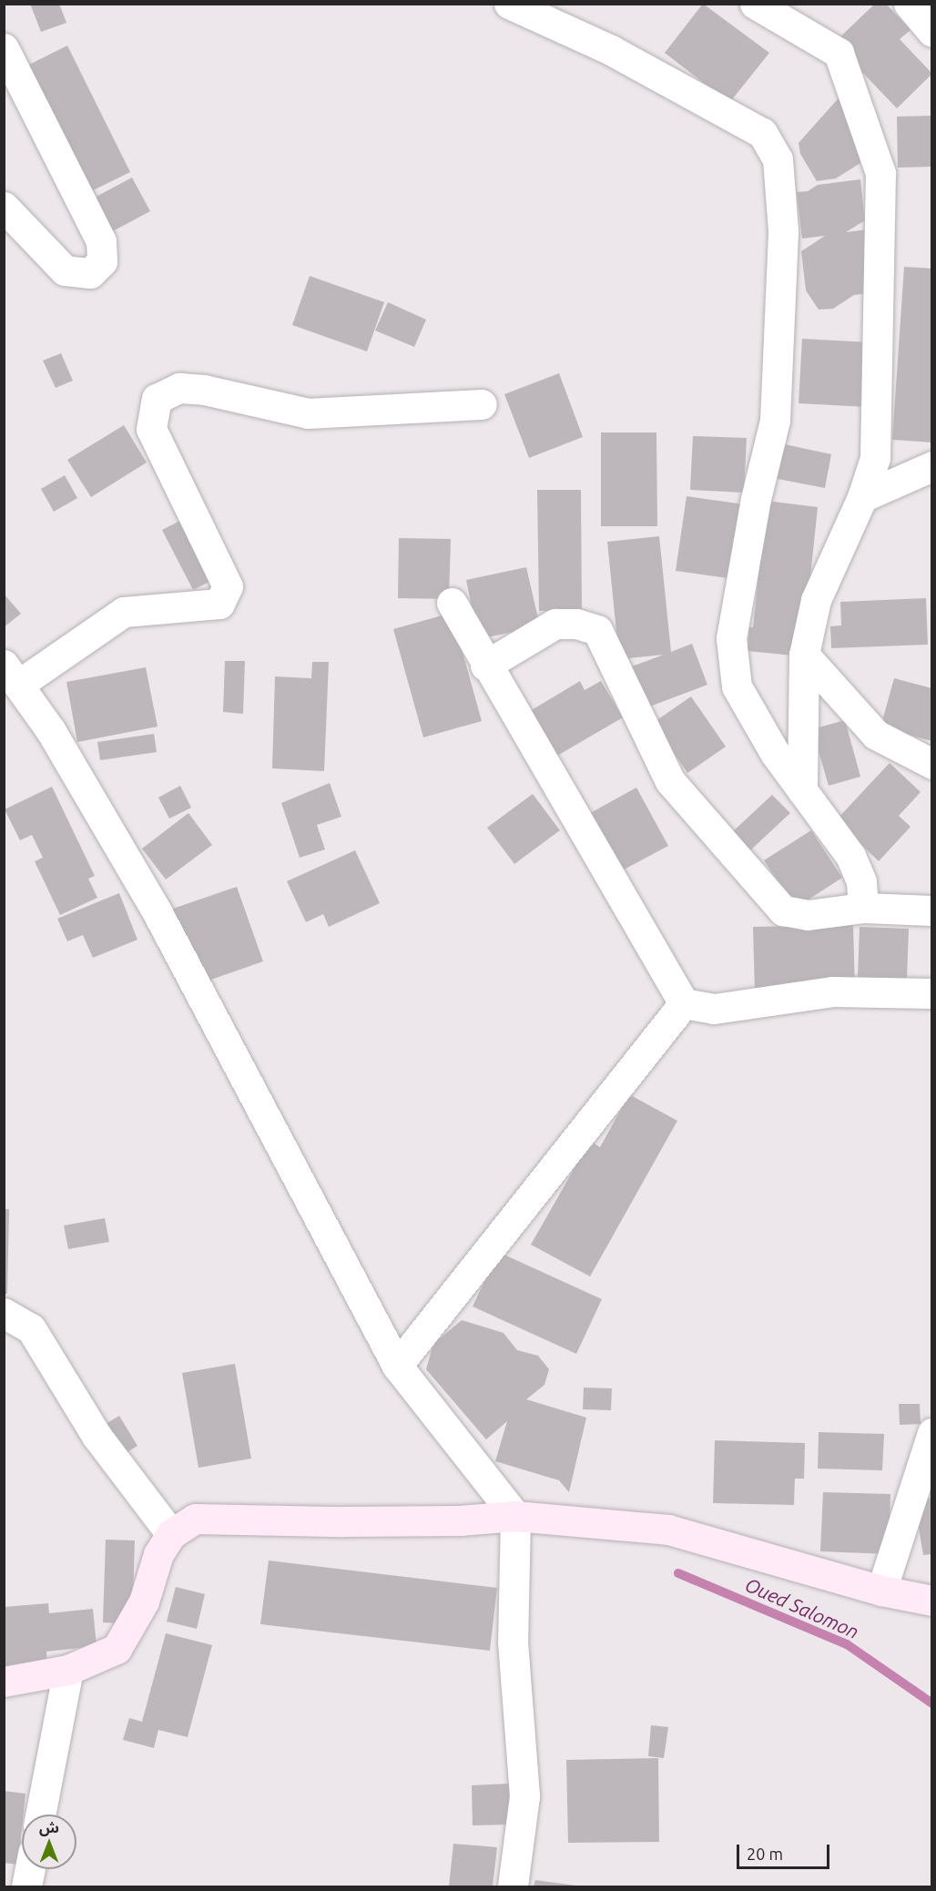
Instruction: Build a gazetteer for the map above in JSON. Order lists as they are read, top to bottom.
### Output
{
  "water": ["Oued Salomon"],
  "scale_bar": "20 m",
  "north": "top"
}
